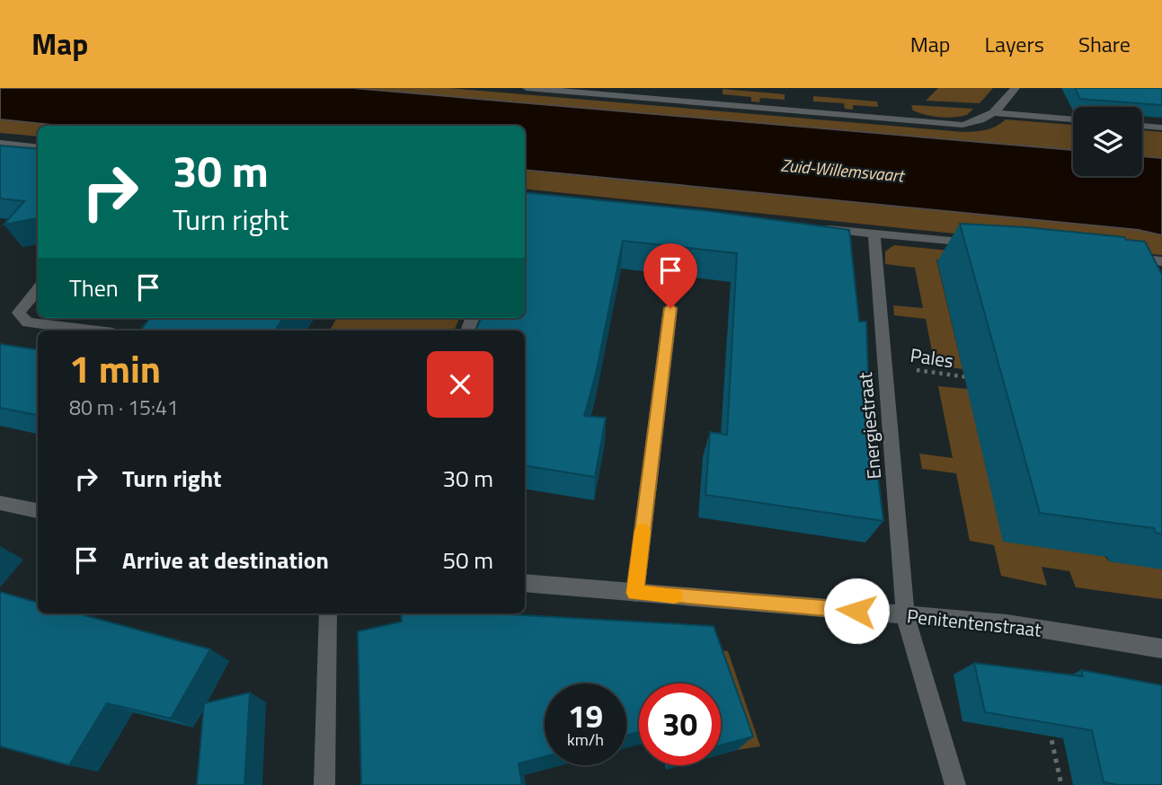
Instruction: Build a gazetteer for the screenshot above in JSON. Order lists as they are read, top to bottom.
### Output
{
  "streets": {
    "street": ["Energiestraat", "Penitentenstraat"],
    "path": ["Pales"]
  },
  "crossings": [
    ["Pales", "Energiestraat"],
    ["Energiestraat", "Penitentenstraat"]
  ],
  "water": ["Zuid-Willemsvaart"],
  "page": {
    "header": "Map",
    "nav": ["Map", "Layers", "Share"],
    "turn": ["30 m", "Turn right"],
    "then": "Then",
    "heading": ["1 min", "80 m · 15:41"],
    "list": [
      {
        "name": "Turn right",
        "value": "30 m"
      },
      {
        "name": "Arrive at destination",
        "value": "50 m"
      }
    ],
    "speed": "19 km/h",
    "limit": "30"
  }
}
